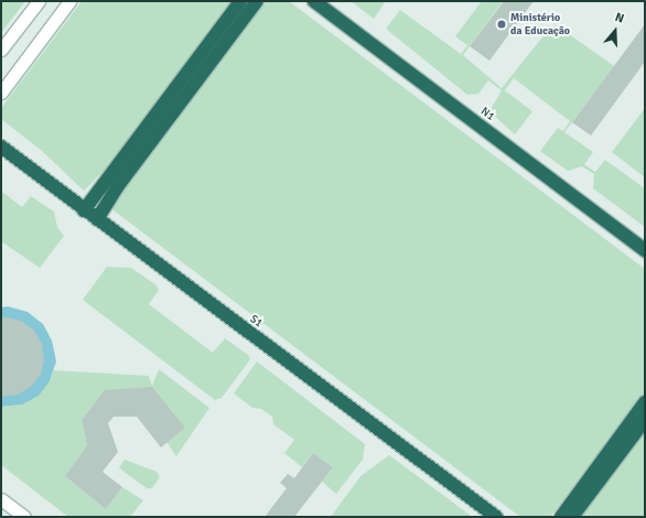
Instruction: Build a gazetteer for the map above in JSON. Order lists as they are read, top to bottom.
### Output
{
  "streets": {
    "highway": ["N1", "S1"]
  },
  "places": ["Ministério da Educação"],
  "north": "top"
}
